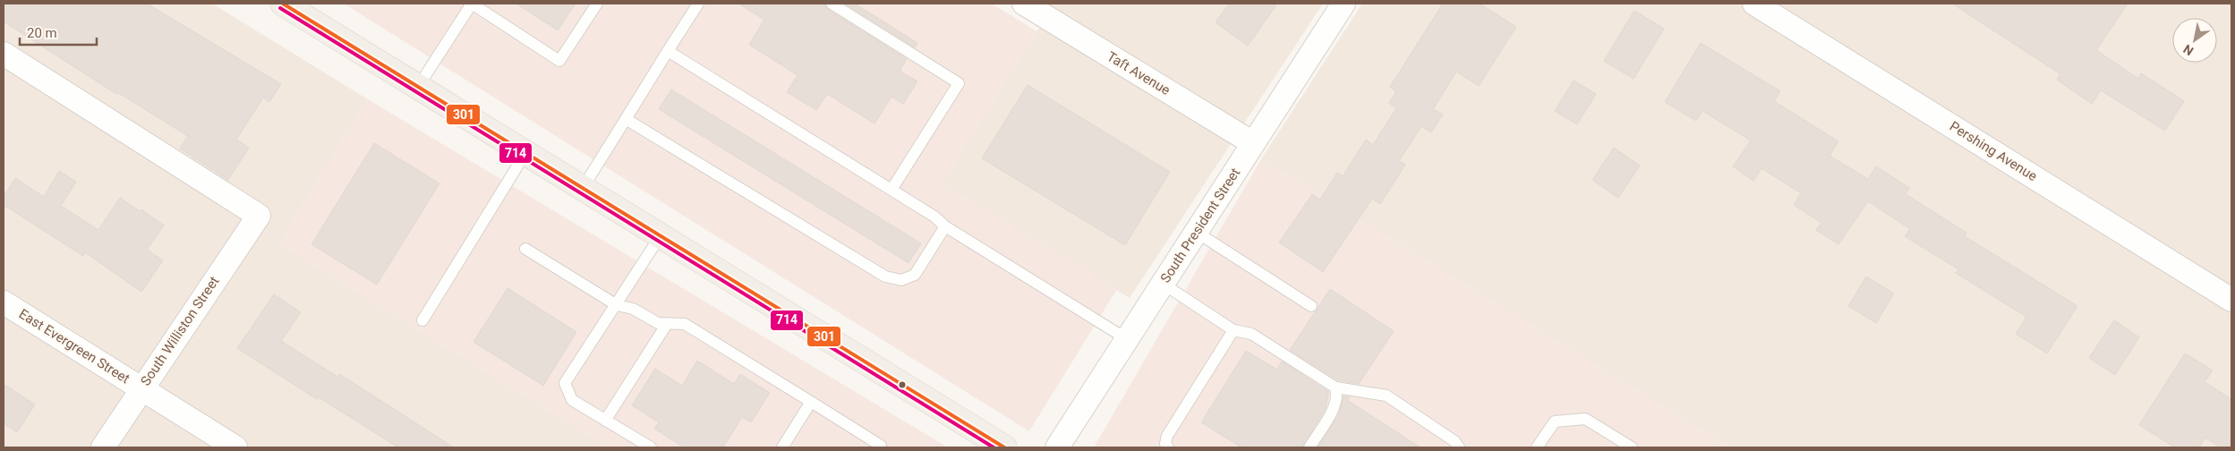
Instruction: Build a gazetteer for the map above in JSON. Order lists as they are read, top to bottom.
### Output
{
  "streets": {
    "street": [
      "Taft Avenue",
      "Pershing Avenue",
      "South President Street",
      "South Williston Street",
      "East Evergreen Street"
    ]
  },
  "crossings": [
    ["Taft Avenue", "South President Street"],
    ["South Williston Street", "East Evergreen Street"]
  ],
  "lines": ["transit line 301", "transit line 714"],
  "scale_bar": "20 m",
  "north": "bottom left"
}
